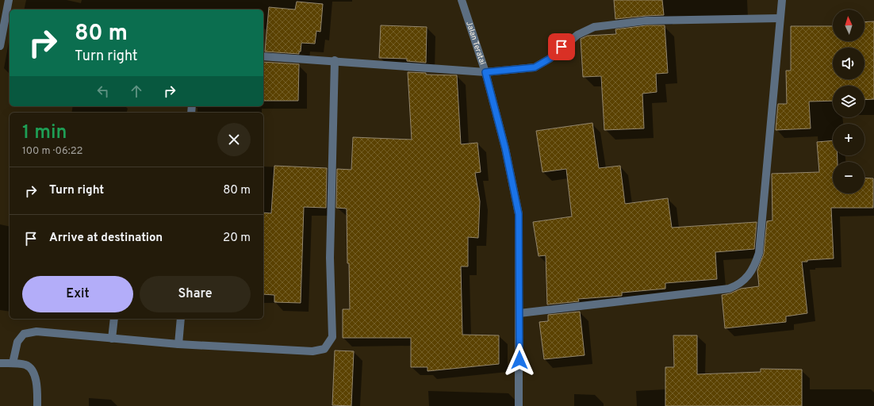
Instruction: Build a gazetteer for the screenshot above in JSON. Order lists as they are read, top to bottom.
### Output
{
  "streets": {
    "street": ["Jalan Teratai"]
  },
  "north": "top",
  "page": {
    "map_buttons": ["+", "−"],
    "turn": ["80 m", "Turn right"],
    "heading": ["1 min", "100 m · 06:22"],
    "list": [
      {
        "name": "Turn right",
        "value": "80 m"
      },
      {
        "name": "Arrive at destination",
        "value": "20 m"
      }
    ],
    "buttons": ["Exit", "Share"]
  }
}
